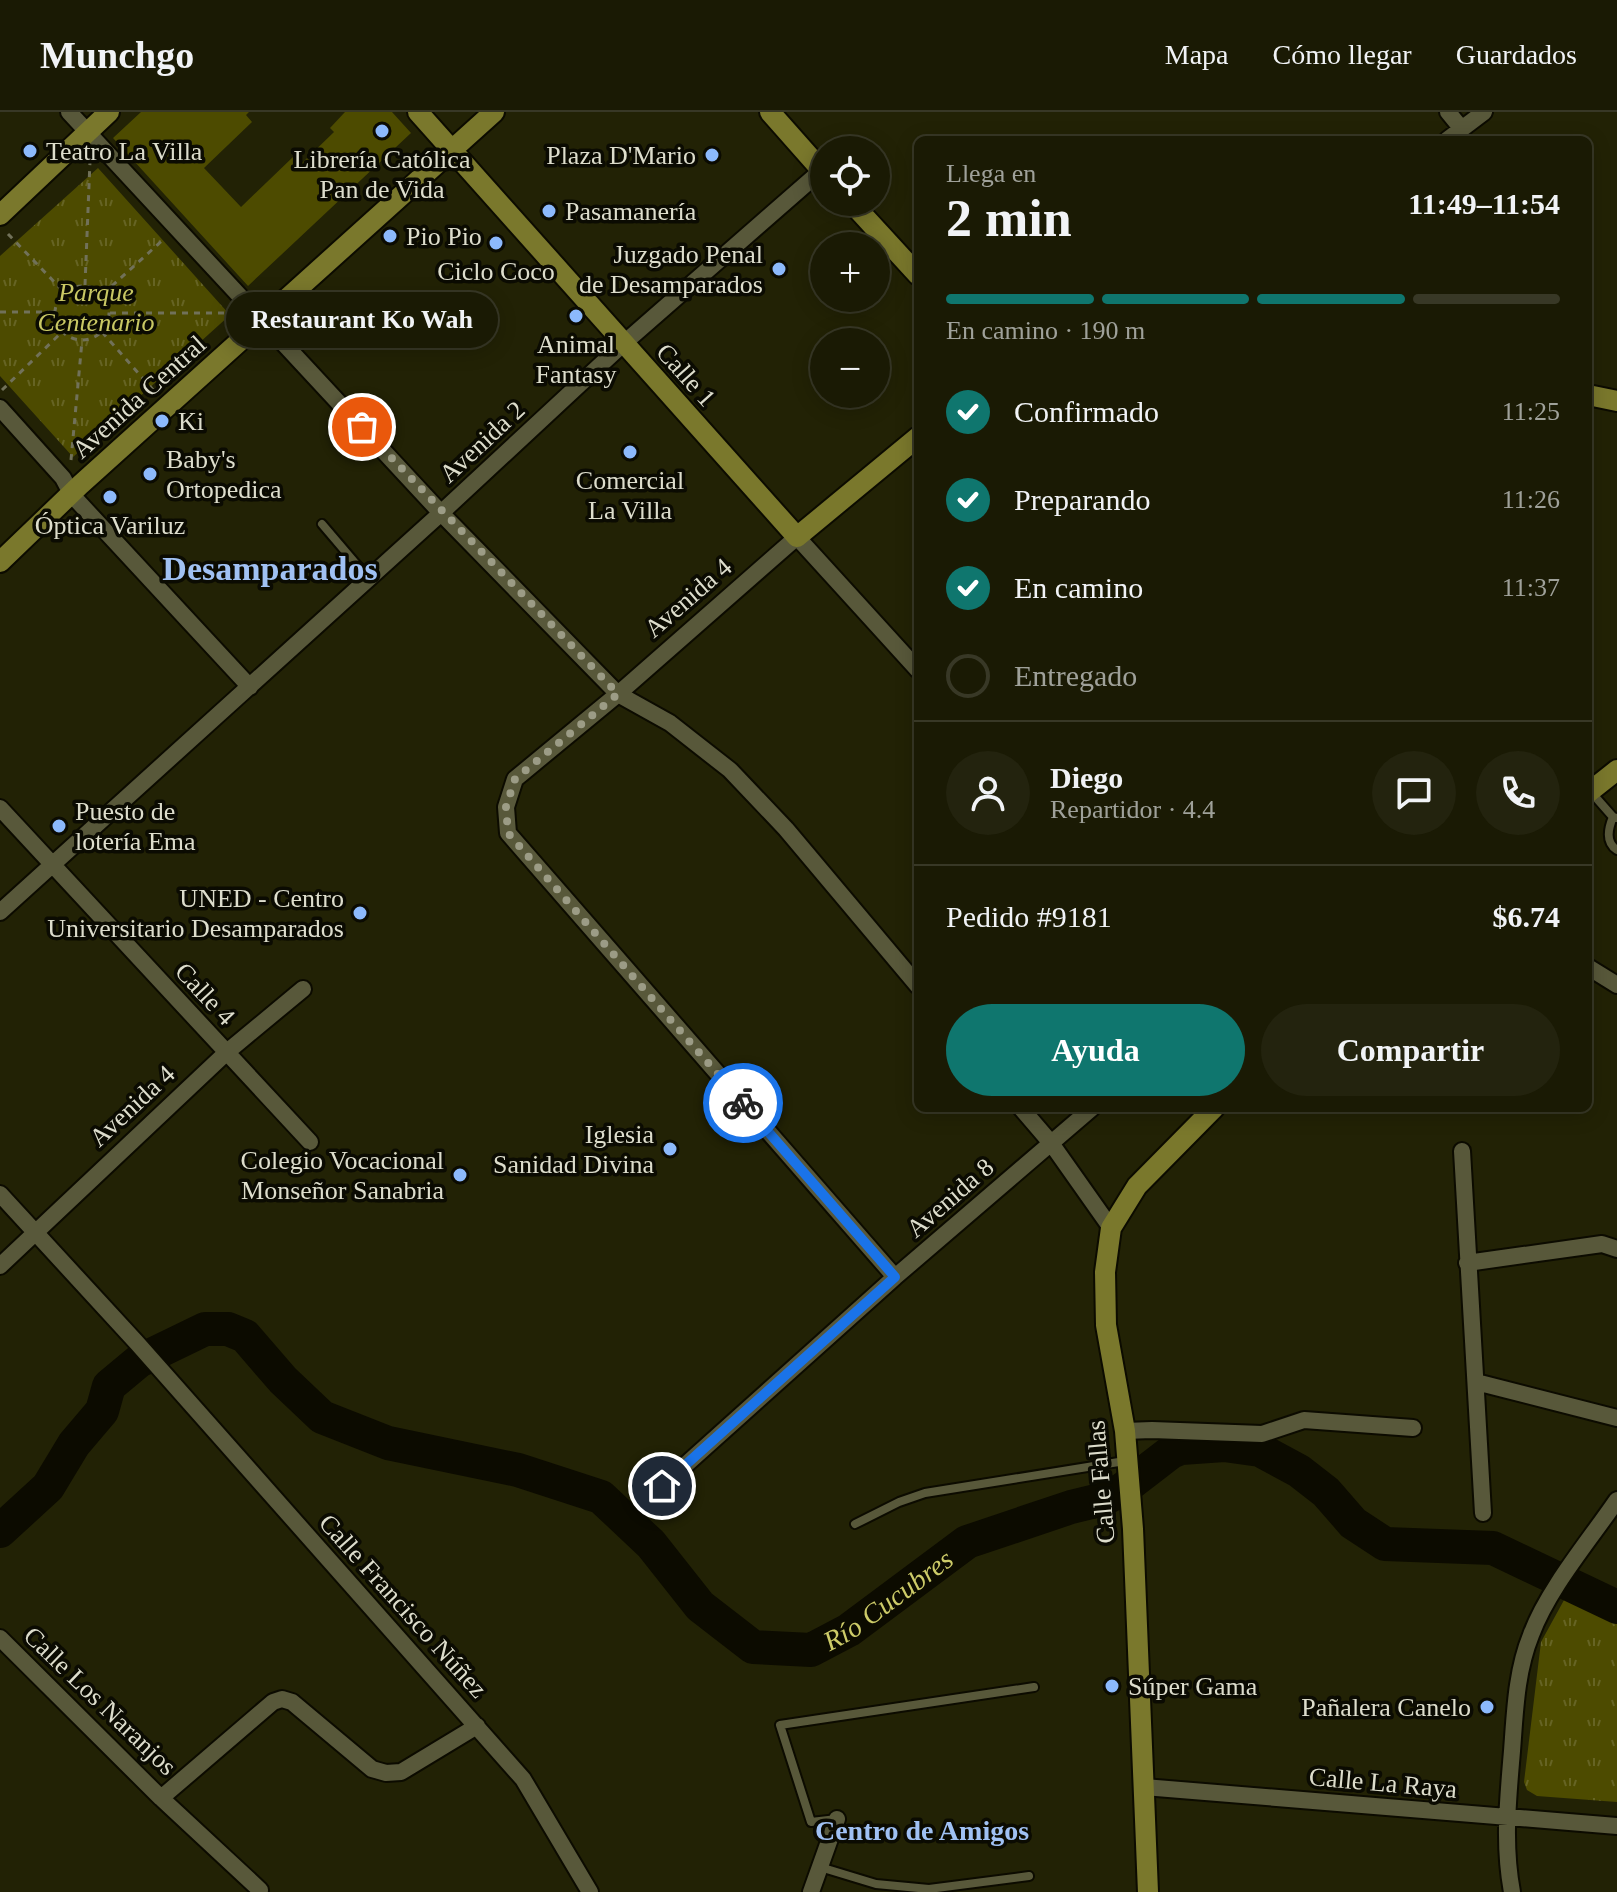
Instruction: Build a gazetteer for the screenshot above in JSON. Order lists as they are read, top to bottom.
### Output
{
  "streets": {
    "main road": [
      "Calle 1",
      "Avenida Central",
      "Avenida 4",
      "Calle Fallas"
    ],
    "street": [
      "Avenida 2",
      "Calle 4",
      "Avenida 8",
      "Calle Francisco Núñez",
      "Calle Los Naranjos",
      "Calle La Raya"
    ]
  },
  "crossings": [
    ["Calle 1", "Avenida Central"],
    ["Calle 1", "Avenida 2"],
    ["Calle 1", "Avenida 4"],
    ["Avenida 2", "Calle 4"],
    ["Avenida 4", "Calle 4"],
    ["Avenida 4", "Avenida 8"],
    ["Avenida 4", "Calle Francisco Núñez"],
    ["Calle Fallas", "Calle La Raya"],
    ["Calle Francisco Núñez", "Calle Los Naranjos"]
  ],
  "districts": ["Desamparados", "Centro de Amigos"],
  "water": ["Río Cucubres"],
  "parks": ["Parque Centenario"],
  "places": [
    "Librería Católica Pan de Vida",
    "Teatro La Villa",
    "Plaza D'Mario",
    "Pasamanería",
    "Pio Pio",
    "Ciclo Coco",
    "Juzgado Penal de Desamparados",
    "Animal Fantasy",
    "Ki",
    "Restaurant Ko Wah",
    "Comercial La Villa",
    "Baby's Ortopedica",
    "Óptica Variluz",
    "Puesto de lotería Ema",
    "UNED - Centro Universitario Desamparados",
    "Iglesia Sanidad Divina",
    "Colegio Vocacional Monseñor Sanabria",
    "Súper Gama",
    "Pañalera Canelo"
  ],
  "page": {
    "header": "Munchgo",
    "nav": ["Mapa", "Cómo llegar", "Guardados"],
    "map_buttons": ["+", "−"],
    "heading": ["2 min", "Llega en", "11:49–11:54"],
    "panel": [
      "Diego",
      "Repartidor · 4.4",
      "Pedido #9181",
      "$6.74"
    ],
    "bar": "En camino · 190 m",
    "bubble": "Restaurant Ko Wah",
    "list": [
      ["Confirmado", "11:25"],
      ["Preparando", "11:26"],
      ["En camino", "11:37"],
      "Entregado"
    ],
    "buttons": ["Ayuda", "Compartir"]
  }
}
